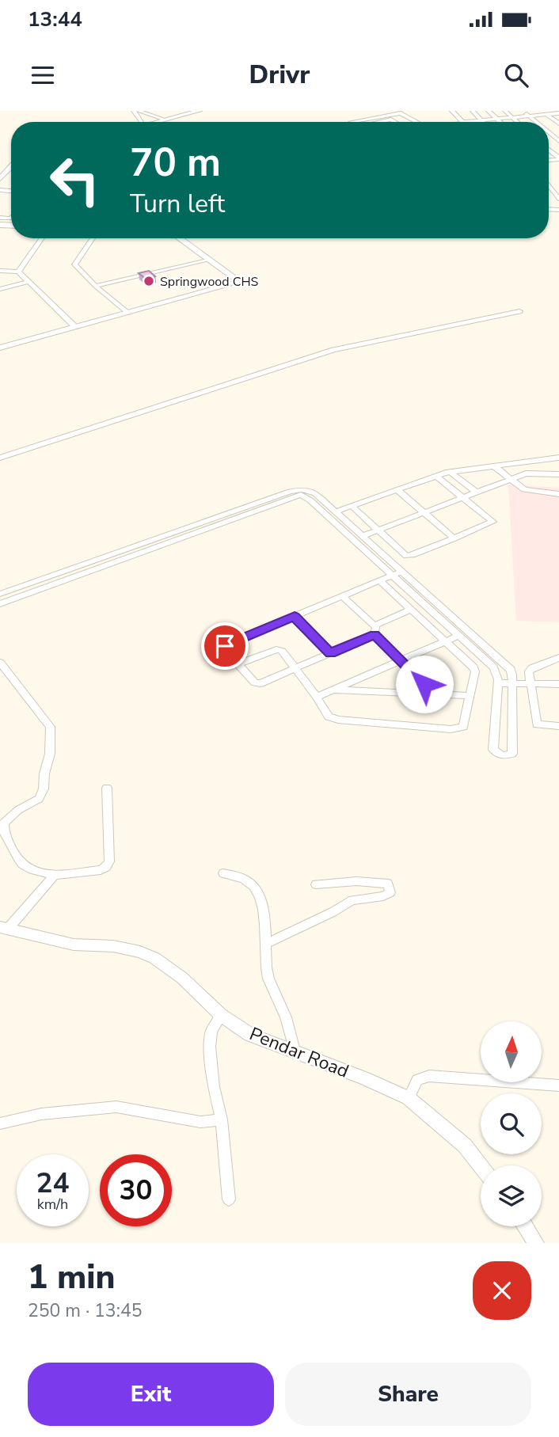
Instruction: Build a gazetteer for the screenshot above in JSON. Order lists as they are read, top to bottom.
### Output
{
  "streets": {
    "street": ["Pendar Road"]
  },
  "places": ["Springwood CHS"],
  "north": "top",
  "page": {
    "status": "13:44",
    "header": "Drivr",
    "turn": ["70 m", "Turn left"],
    "speed": "24 km/h",
    "limit": "30",
    "heading": ["1 min", "250 m · 13:45"],
    "buttons": ["Exit", "Share"]
  }
}
